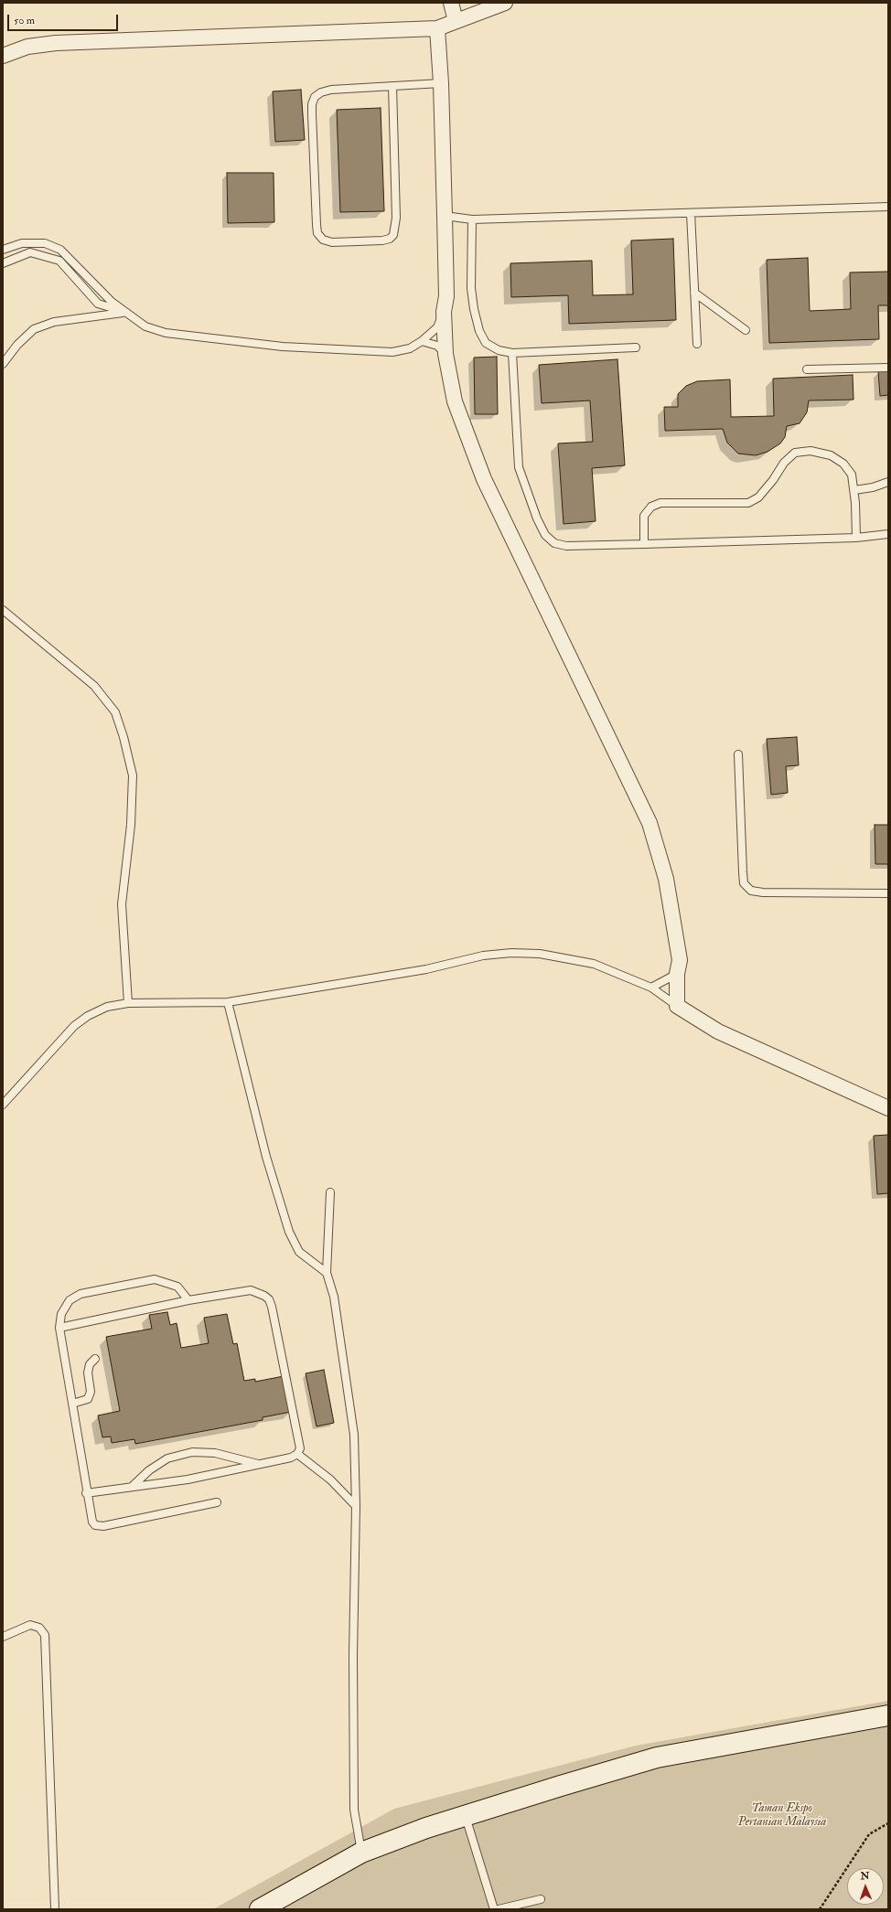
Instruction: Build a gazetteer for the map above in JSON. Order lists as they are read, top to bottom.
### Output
{
  "parks": ["Taman Ekspo Pertanian Malaysia"],
  "scale_bar": "50 m",
  "north": "top"
}
